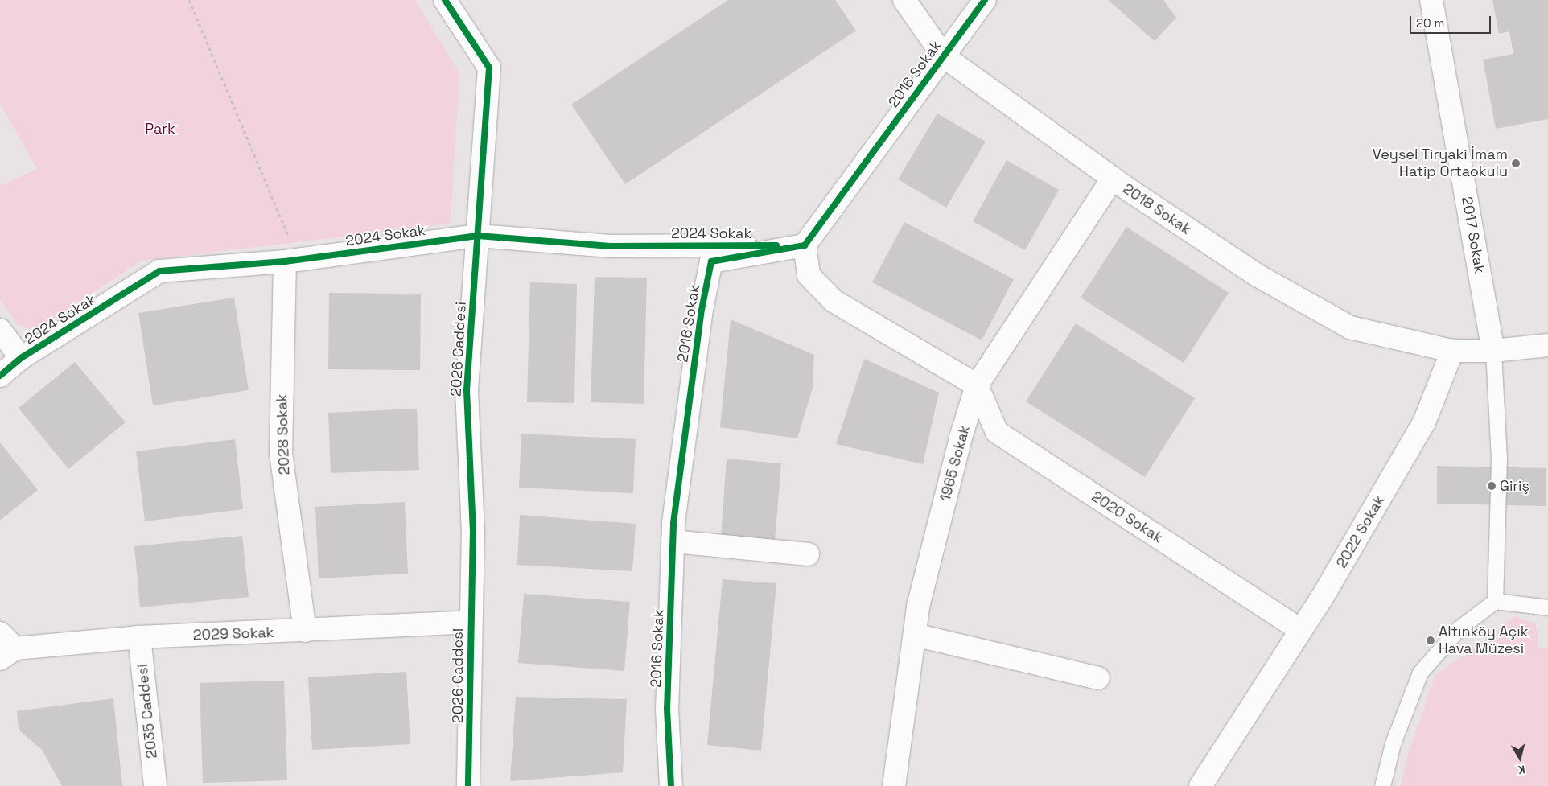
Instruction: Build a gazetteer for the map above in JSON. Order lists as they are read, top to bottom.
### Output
{
  "streets": {
    "street": [
      "2016 Sokak",
      "2018 Sokak",
      "2024 Sokak",
      "2017 Sokak",
      "2026 Caddesi",
      "2028 Sokak",
      "1965 Sokak",
      "2020 Sokak",
      "2022 Sokak",
      "2029 Sokak",
      "2035 Caddesi"
    ]
  },
  "crossings": [
    ["2016 Sokak", "2018 Sokak"],
    ["2016 Sokak", "2024 Sokak"],
    ["2018 Sokak", "1965 Sokak"],
    ["2018 Sokak", "2022 Sokak"],
    ["2024 Sokak", "2026 Caddesi"],
    ["2024 Sokak", "2028 Sokak"],
    ["2026 Caddesi", "2029 Sokak"],
    ["2028 Sokak", "2029 Sokak"],
    ["1965 Sokak", "2020 Sokak"],
    ["2020 Sokak", "2022 Sokak"],
    ["2029 Sokak", "2035 Caddesi"]
  ],
  "parks": ["Park"],
  "places": ["Veysel Tiryaki İmam Hatip Ortaokulu", "Giriş", "Altınköy Açık Hava Müzesi"],
  "scale_bar": "20 m",
  "north": "bottom"
}
